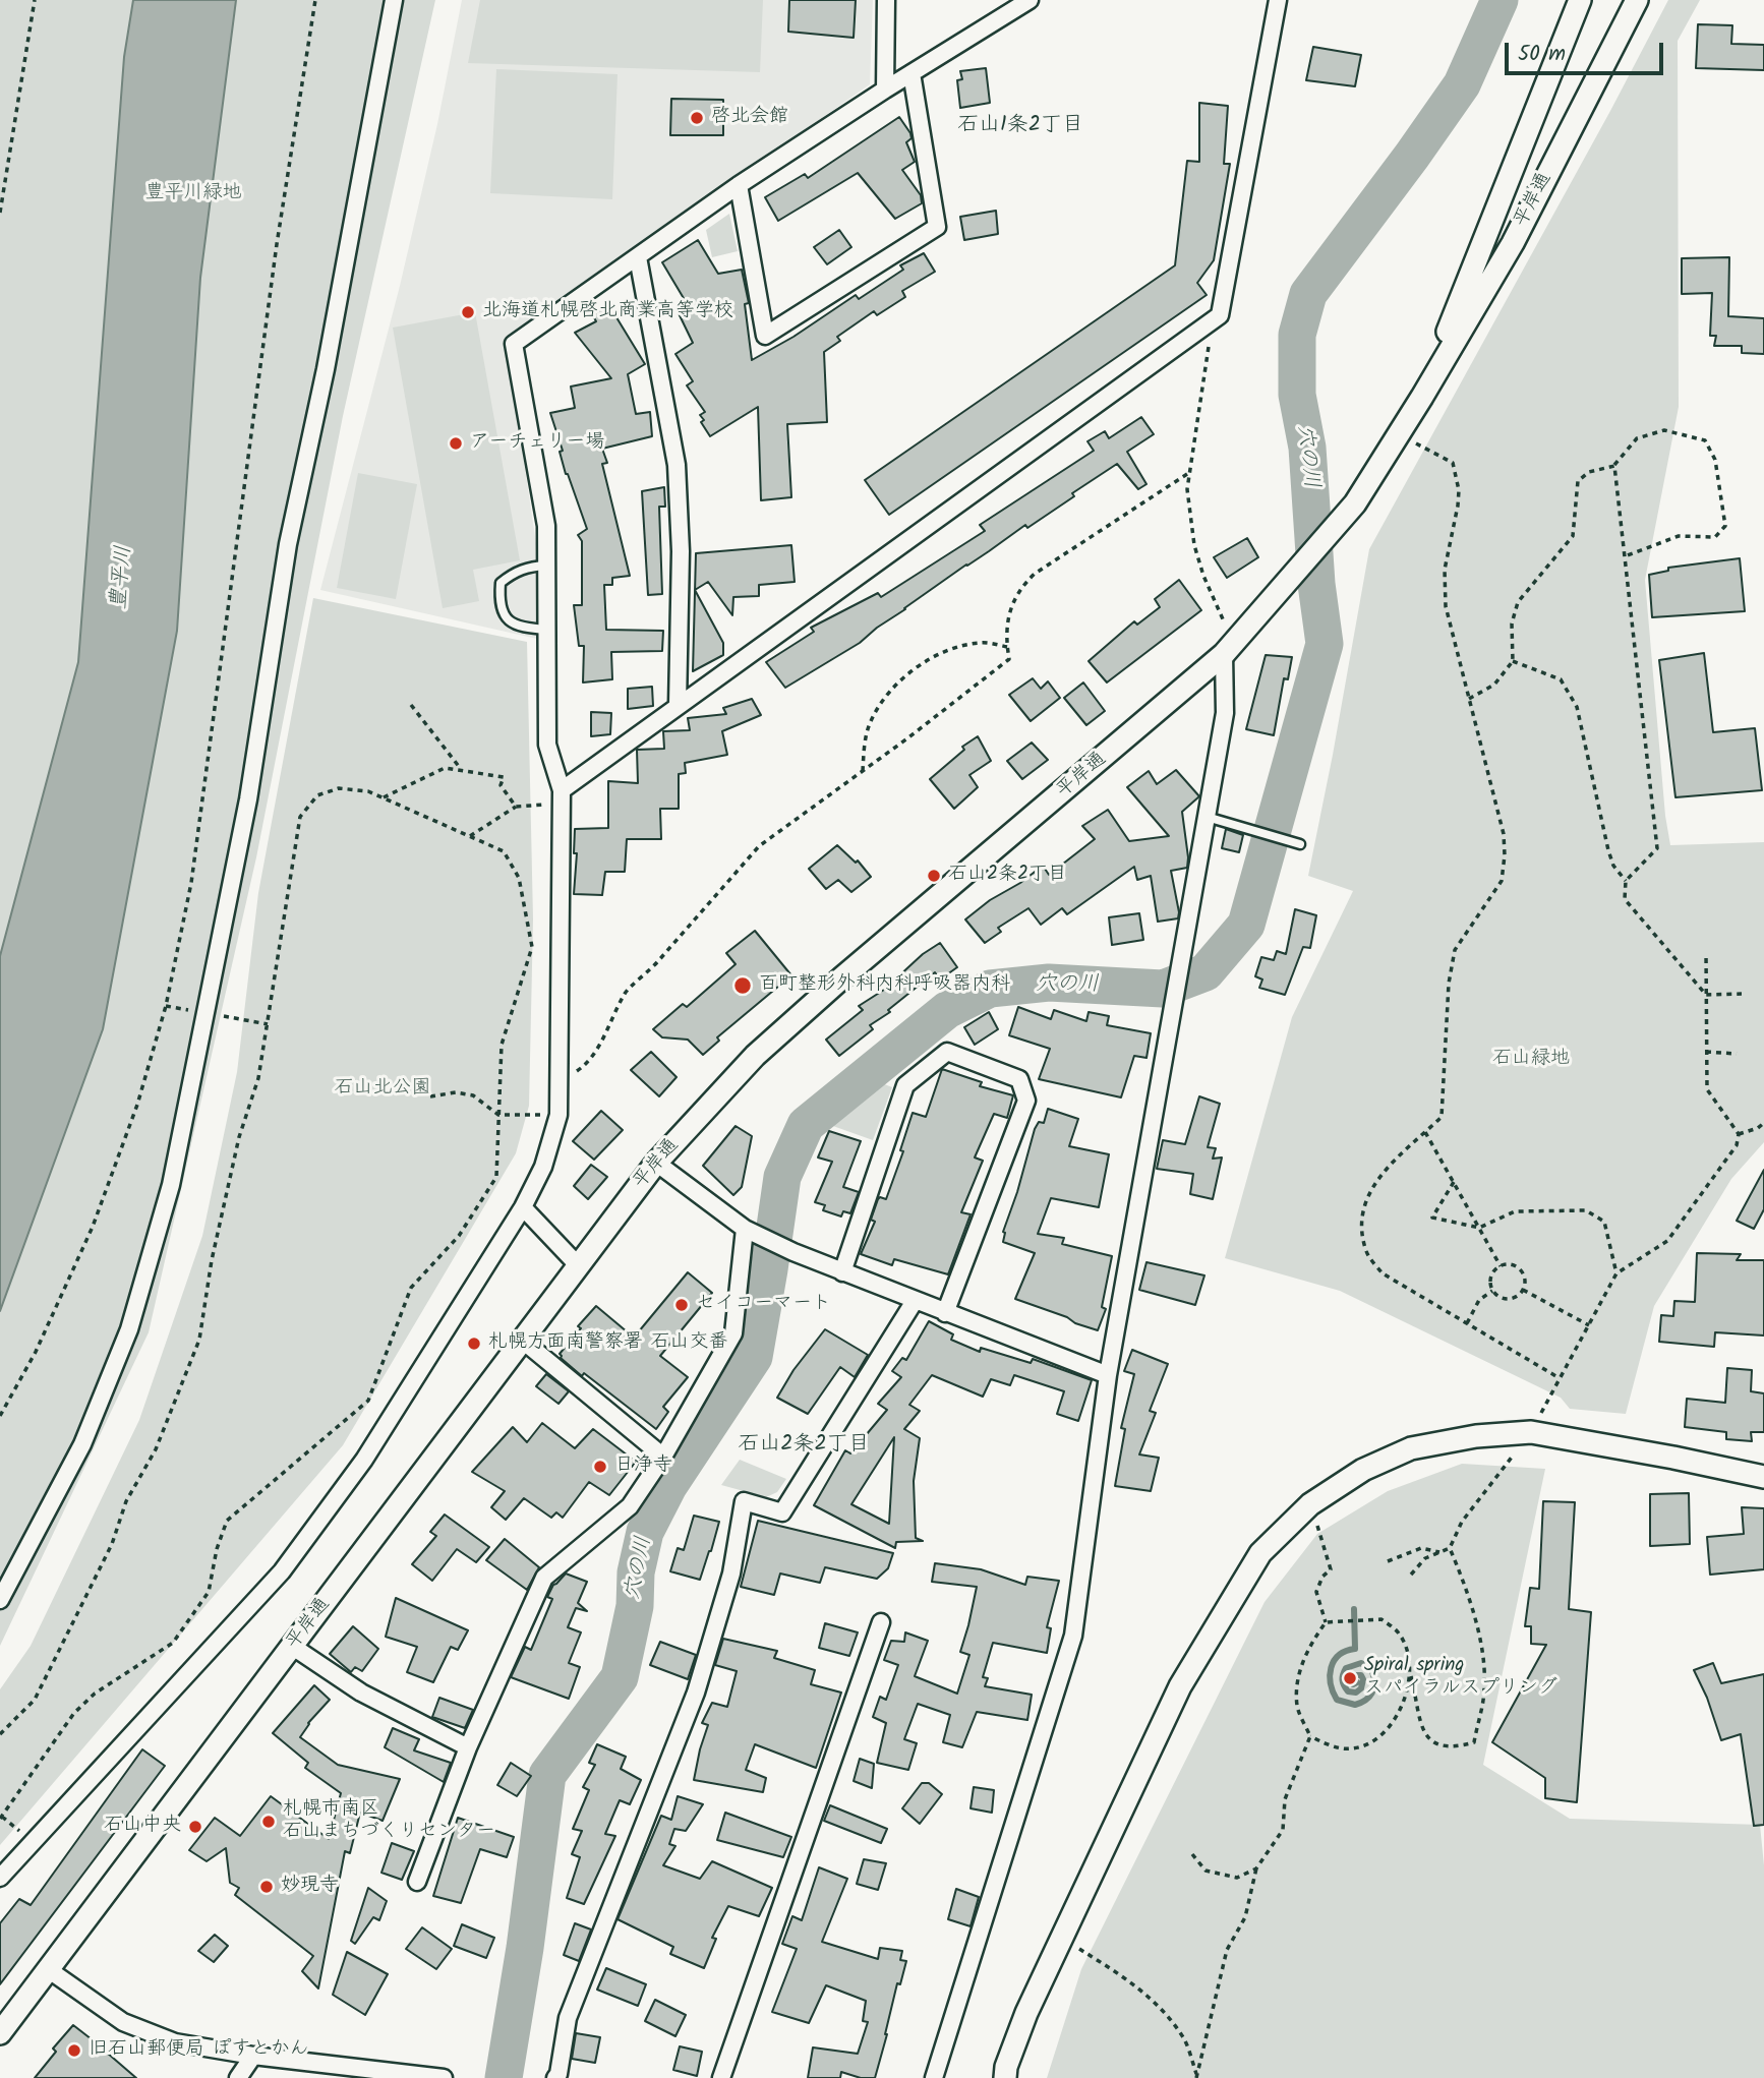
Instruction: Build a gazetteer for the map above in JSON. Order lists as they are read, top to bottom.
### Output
{
  "streets": {
    "street": ["平岸通"]
  },
  "districts": ["石山1条2丁目", "石山2条2丁目"],
  "water": ["穴の川", "豊平川"],
  "parks": ["豊平川緑地", "石山緑地", "石山北公園"],
  "places": [
    "啓北会館",
    "北海道札幌啓北商業高等学校",
    "アーチェリー場",
    "石山2条2丁目",
    "百町整形外科内科呼吸器内科",
    "セイコーマート",
    "札幌方面南警察署 石山交番",
    "日浄寺",
    "Spiral spring スパイラルスプリング",
    "札幌市南区 石山まちづくりセンター",
    "石山中央",
    "妙現寺",
    "旧石山郵便局 ぽすとかん"
  ],
  "scale_bar": "50 m"
}
